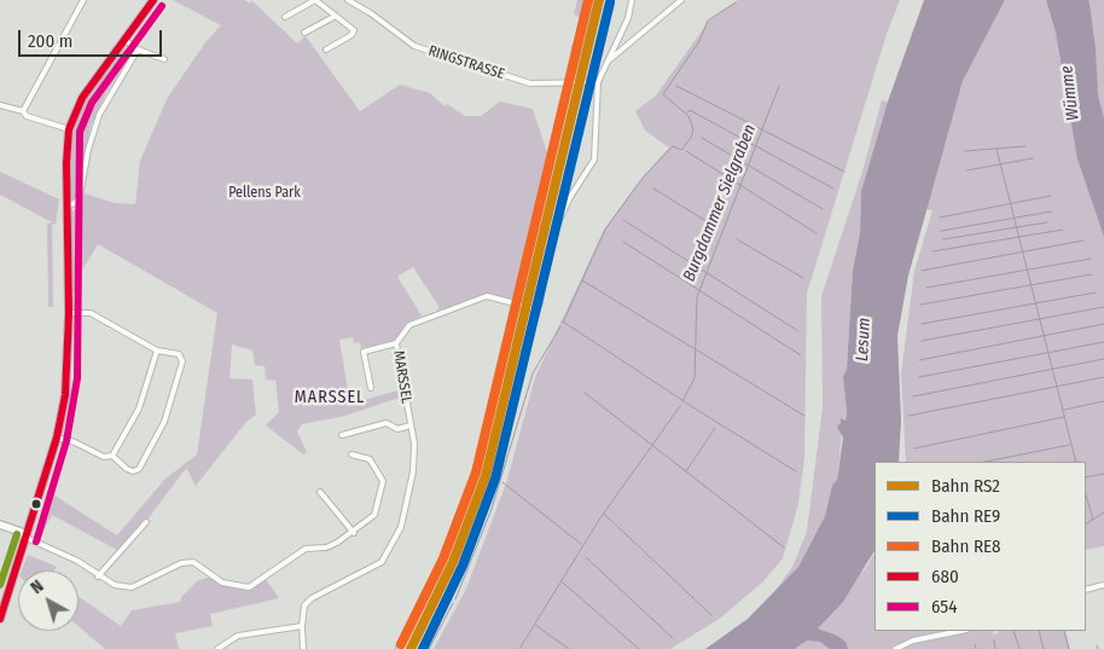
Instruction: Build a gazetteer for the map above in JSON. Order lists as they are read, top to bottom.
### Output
{
  "streets": {
    "street": ["RINGSTRASSE", "MARSSEL"]
  },
  "crossings": [
    ["RINGSTRASSE", "MARSSEL"]
  ],
  "districts": ["MARSSEL"],
  "water": ["Wümme", "Burgdammer Sielgraben", "Lesum"],
  "parks": ["Pellens Park"],
  "lines": [
    "rail line RS2",
    "rail line RE8",
    "transit line 680",
    "rail line RE9",
    "transit line 654"
  ],
  "legend": [
    "Bahn RS2",
    "Bahn RE9",
    "Bahn RE8",
    "680",
    "654"
  ],
  "scale_bar": "200 m",
  "north": "top left"
}
